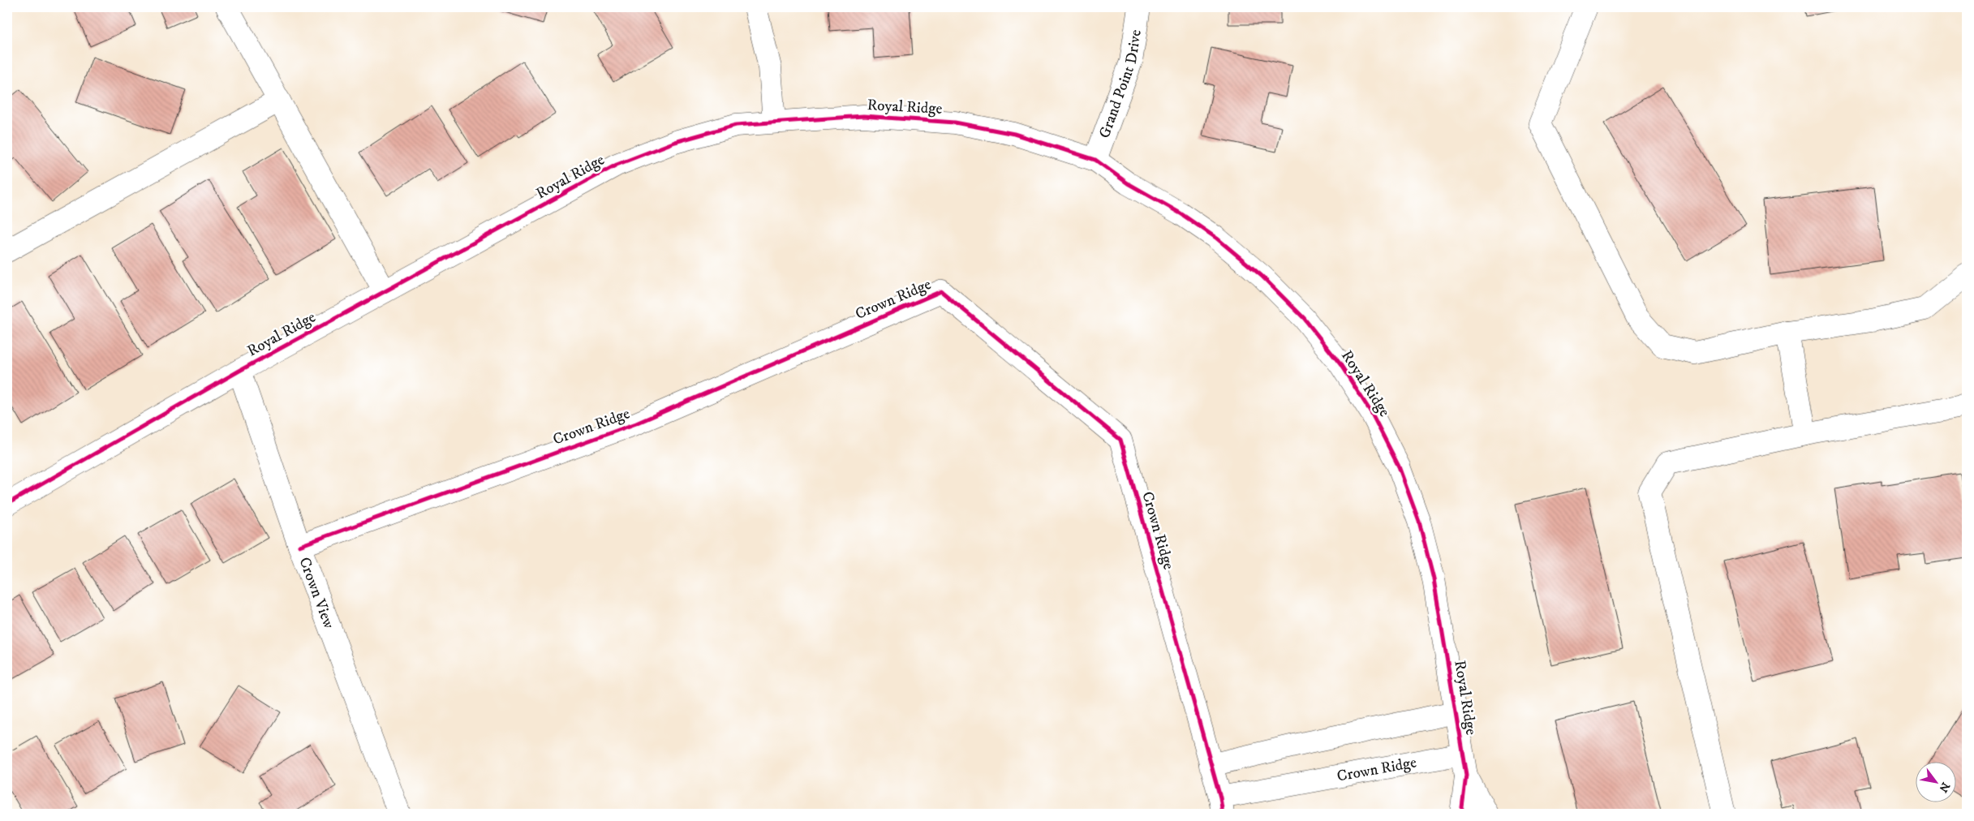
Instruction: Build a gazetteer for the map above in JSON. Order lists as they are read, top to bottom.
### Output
{
  "streets": {
    "street": [
      "Grand Point Drive",
      "Royal Ridge",
      "Crown Ridge",
      "Crown View"
    ]
  },
  "crossings": [
    ["Grand Point Drive", "Royal Ridge"],
    ["Royal Ridge", "Crown Ridge"],
    ["Royal Ridge", "Crown View"],
    ["Crown Ridge", "Crown View"]
  ],
  "north": "bottom right"
}
